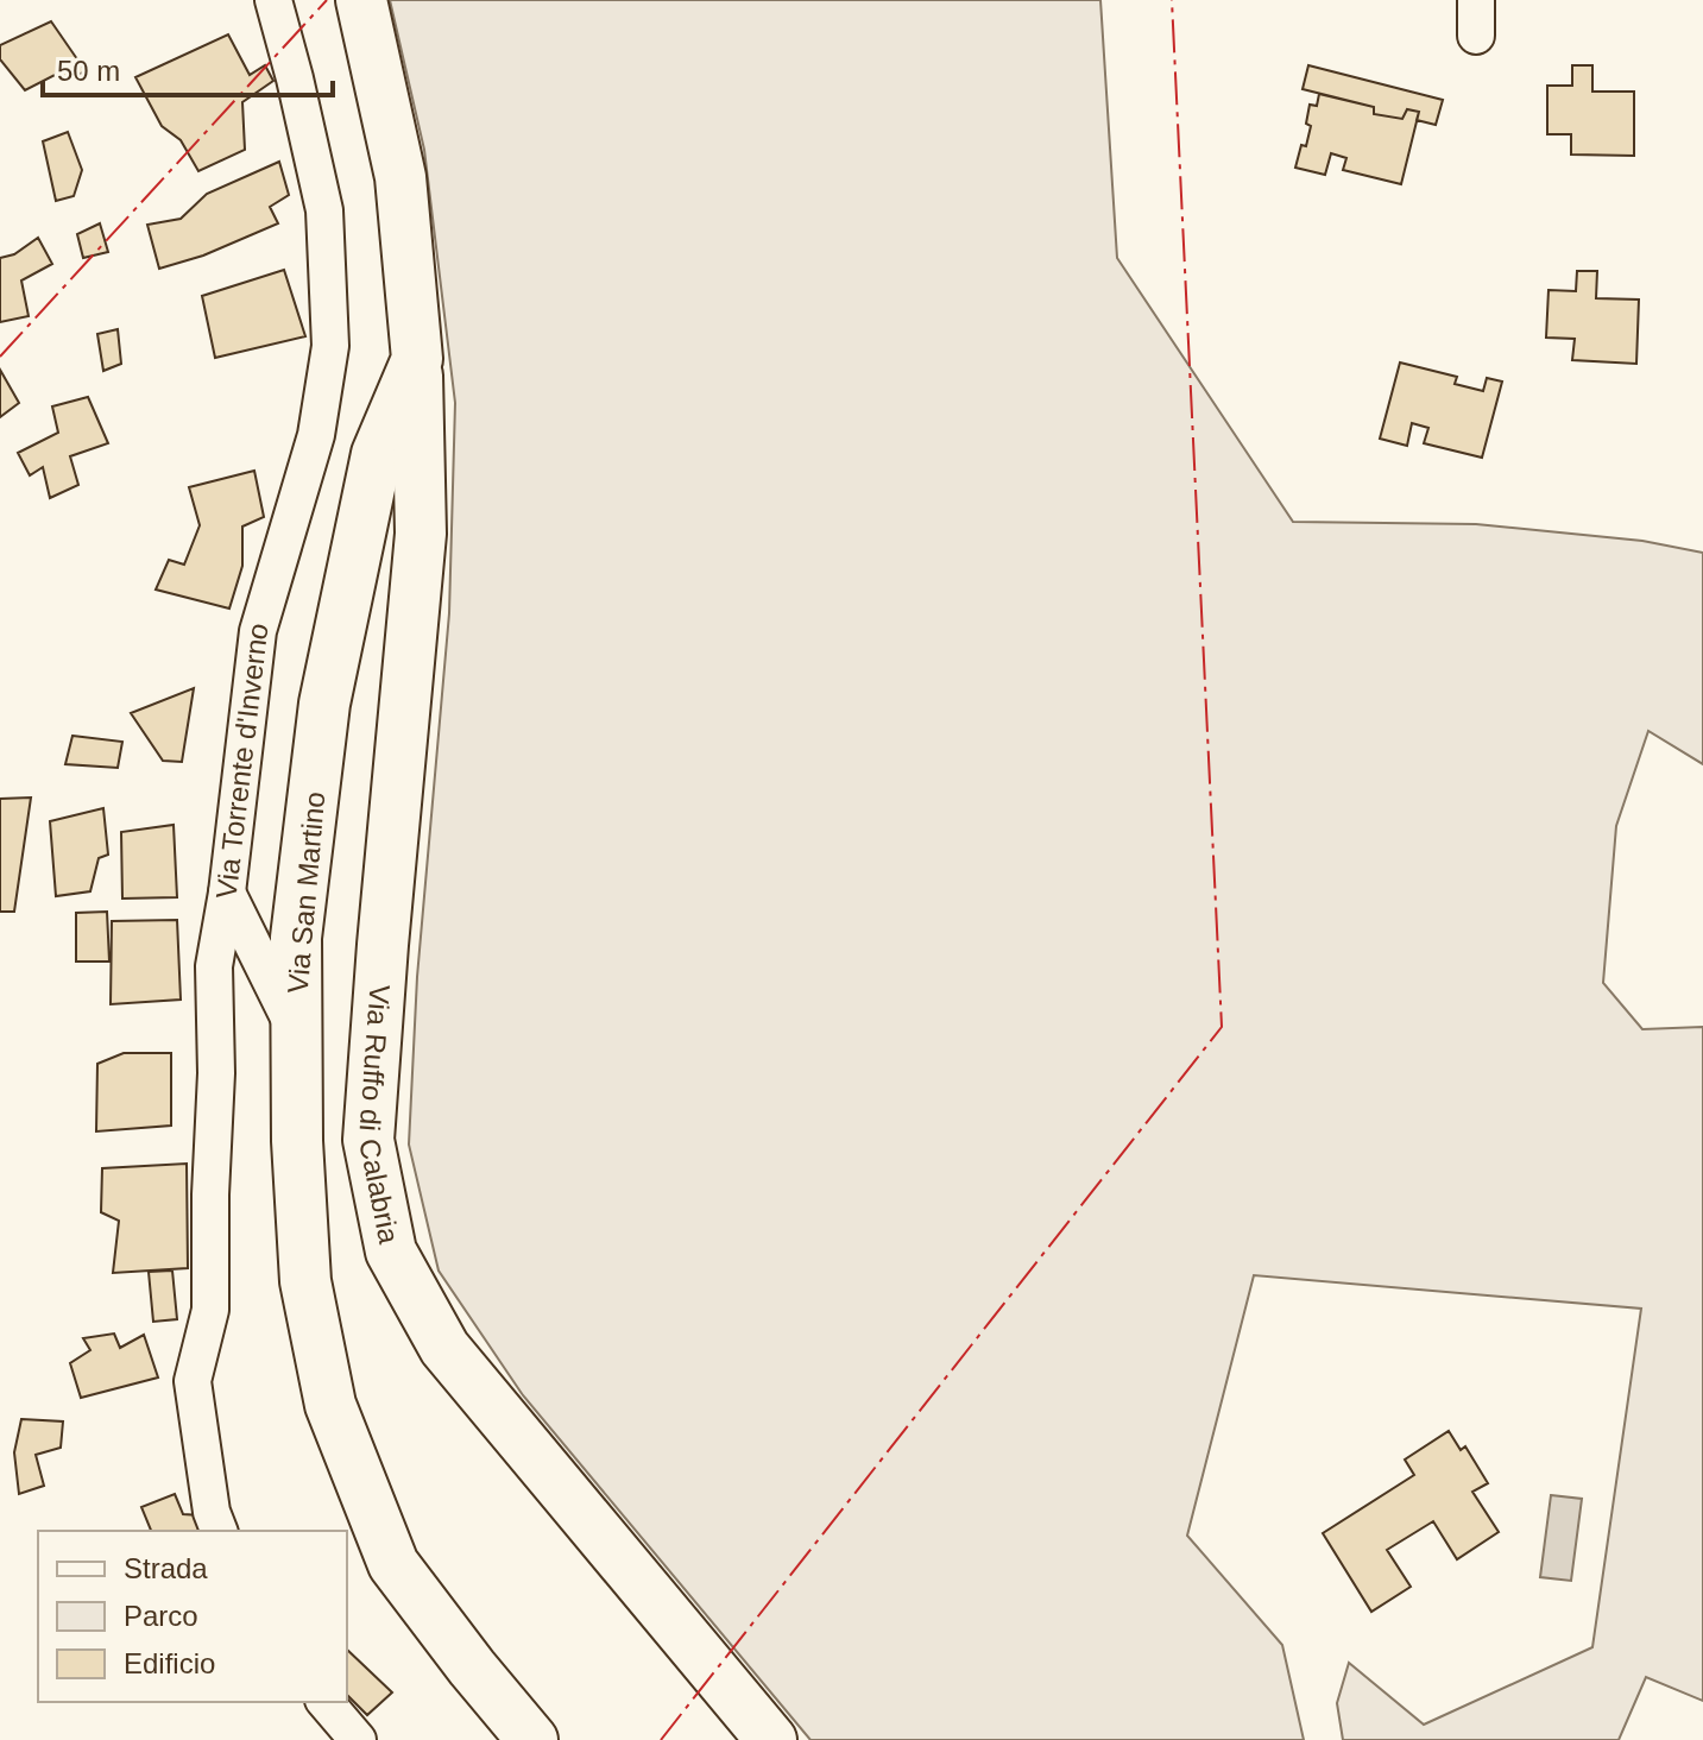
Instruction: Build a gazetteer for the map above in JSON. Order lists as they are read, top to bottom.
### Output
{
  "streets": {
    "street": ["Via Torrente d'Inverno", "Via San Martino", "Via Ruffo di Calabria"]
  },
  "crossings": [
    ["Via San Martino", "Via Ruffo di Calabria"]
  ],
  "legend": ["Strada", "Parco", "Edificio"],
  "scale_bar": "50 m"
}
